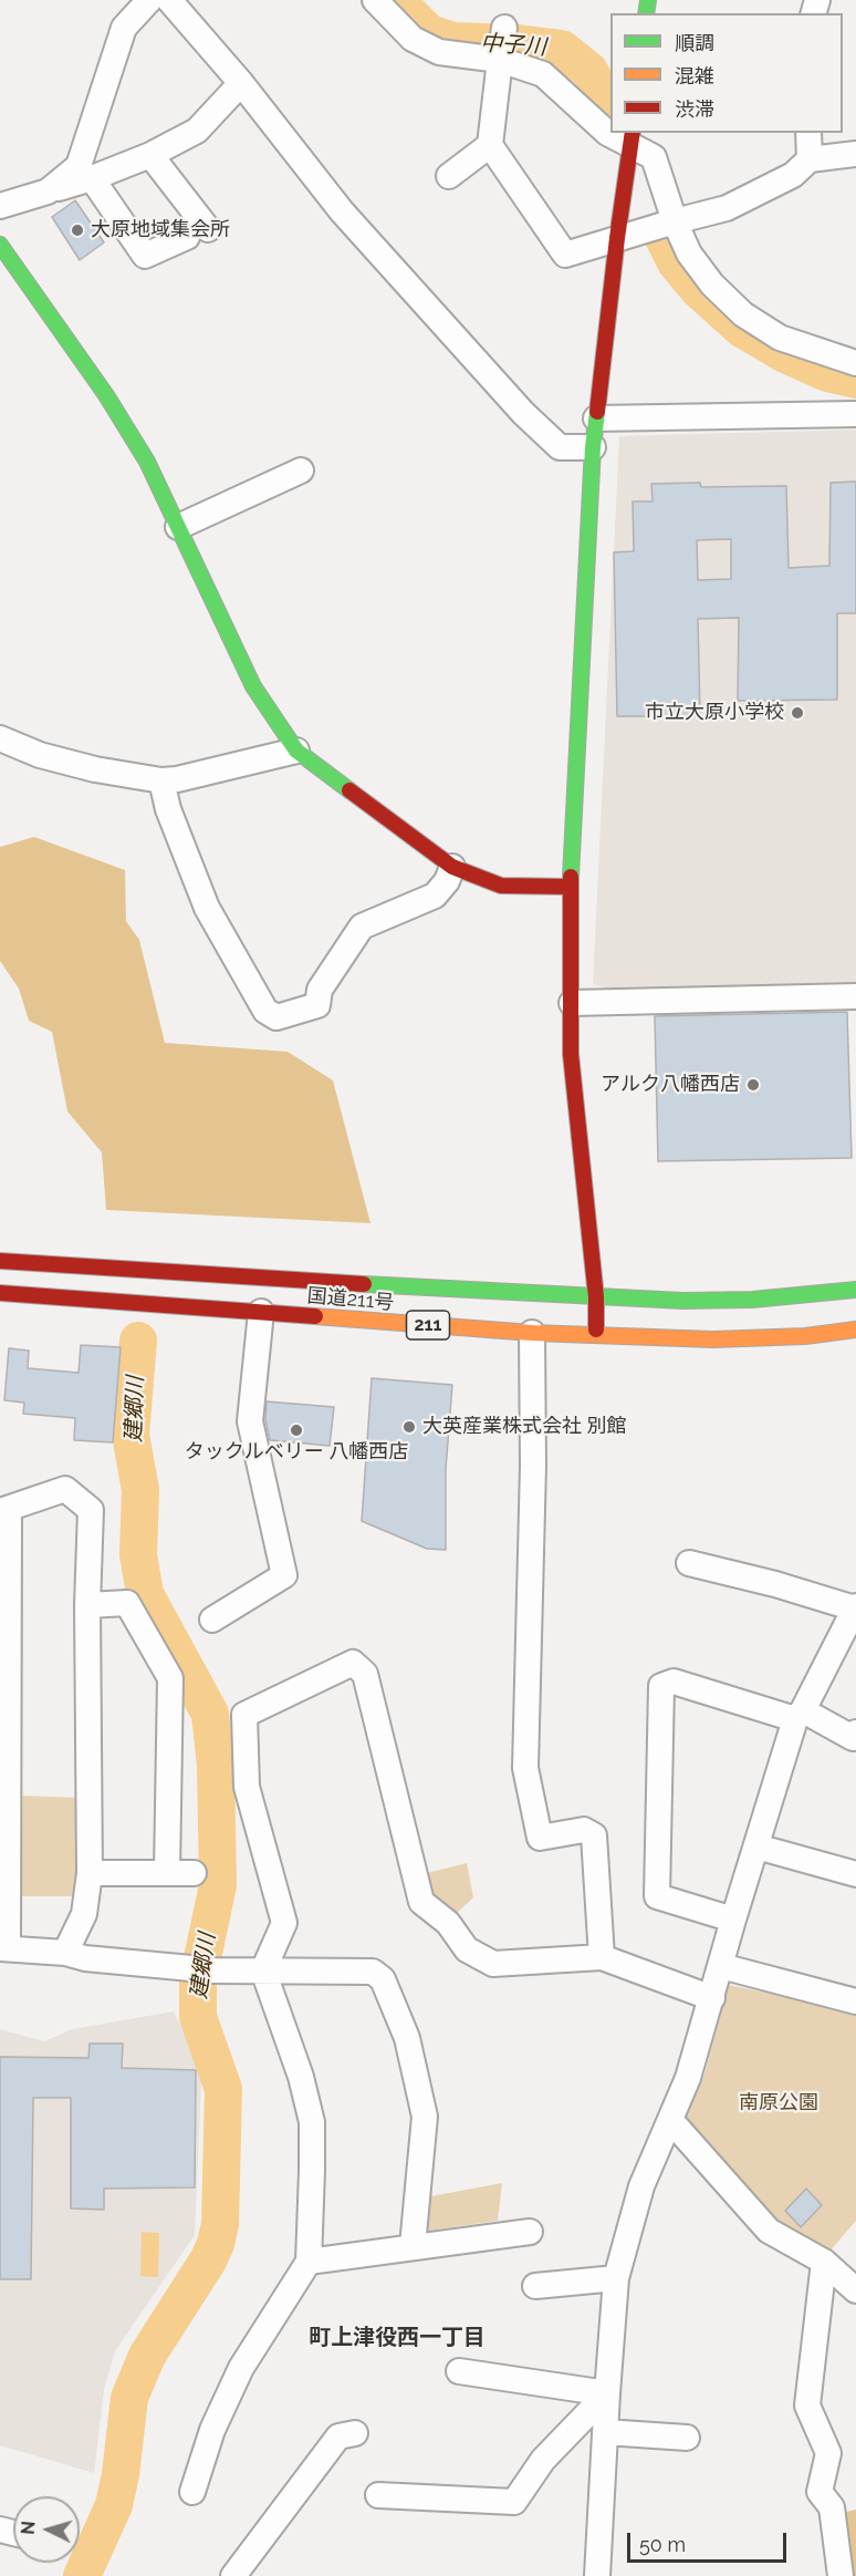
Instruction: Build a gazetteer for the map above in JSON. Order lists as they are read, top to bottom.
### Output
{
  "streets": {
    "main road": ["国道211号", "211"]
  },
  "districts": ["町上津役西一丁目"],
  "water": ["中子川", "建郷川"],
  "parks": ["南原公園"],
  "places": [
    "大原地域集会所",
    "市立大原小学校",
    "アルク八幡西店",
    "大英産業株式会社 別館",
    "タックルベリー 八幡西店"
  ],
  "legend": ["順調", "混雑", "渋滞"],
  "scale_bar": "50 m",
  "north": "left"
}
